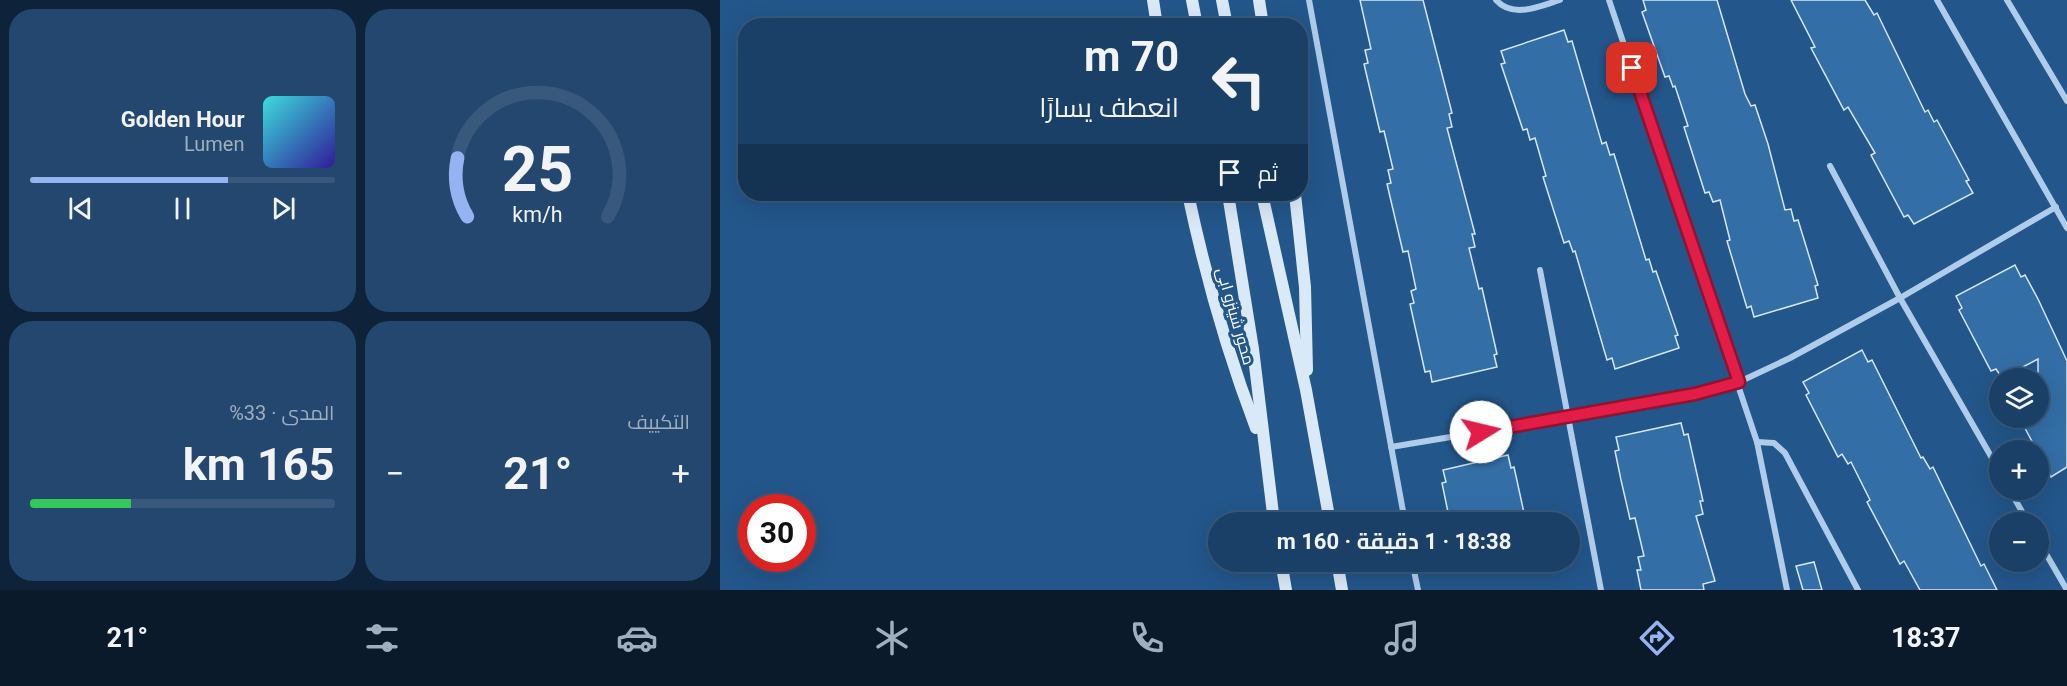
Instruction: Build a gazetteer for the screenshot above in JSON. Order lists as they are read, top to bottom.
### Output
{
  "streets": {
    "main road": ["محور شينزو ابى"]
  },
  "page": {
    "turn": ["70 m", "انعطف يسارًا"],
    "song": ["Golden Hour", "Lumen"],
    "then": "ثم",
    "tile": [
      "التكييف",
      ["المدى · 33%", "165 km"]
    ],
    "map_buttons": ["+", "−"],
    "heat": ["−", "21°", "+"],
    "limit": "30",
    "trip": "18:38 · 1 دقيقة · 160 m",
    "tabs": ["18:37", "21°"],
    "gauge": ["25", "km/h"]
  }
}
